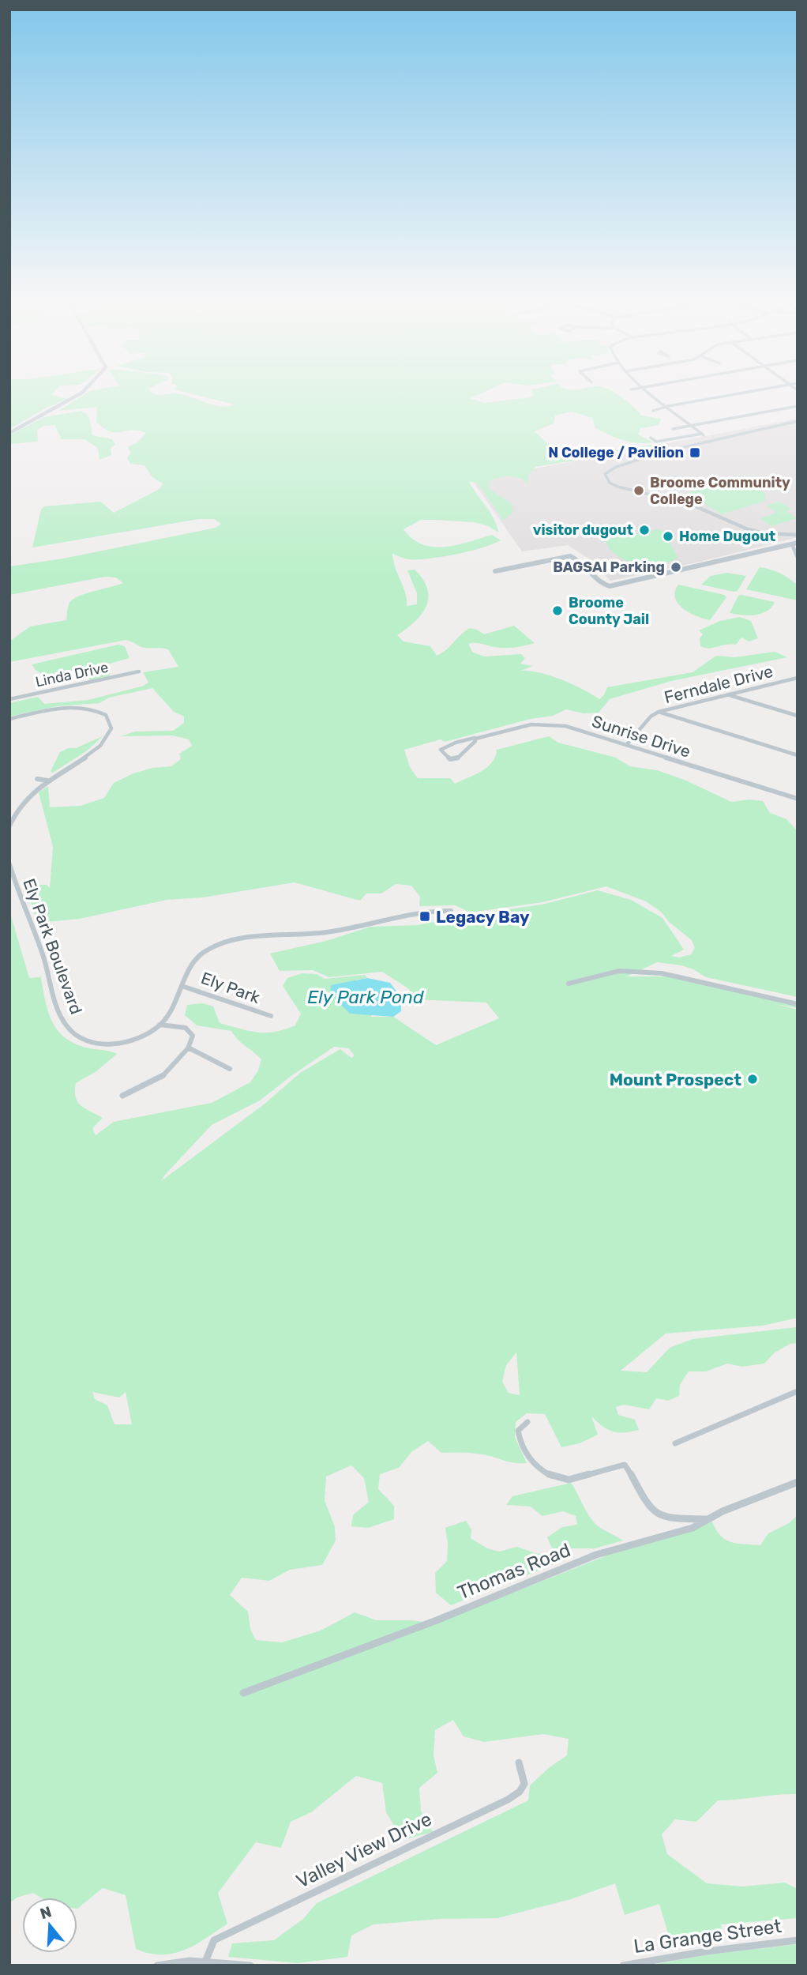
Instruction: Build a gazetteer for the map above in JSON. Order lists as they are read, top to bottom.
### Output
{
  "streets": {
    "street": [
      "Linda Drive",
      "Ferndale Drive",
      "Sunrise Drive",
      "Ely Park Boulevard",
      "Ely Park",
      "Thomas Road",
      "Valley View Drive",
      "La Grange Street"
    ]
  },
  "crossings": [
    ["Ferndale Drive", "Sunrise Drive"],
    ["Ely Park Boulevard", "Ely Park"]
  ],
  "water": ["Ely Park Pond"],
  "places": {
    "transit": ["N College / Pavilion", "Legacy Bay"],
    "other": [
      "Broome Community College",
      "visitor dugout",
      "Home Dugout",
      "BAGSAI Parking",
      "Broome County Jail",
      "Mount Prospect"
    ]
  },
  "north": "top"
}
